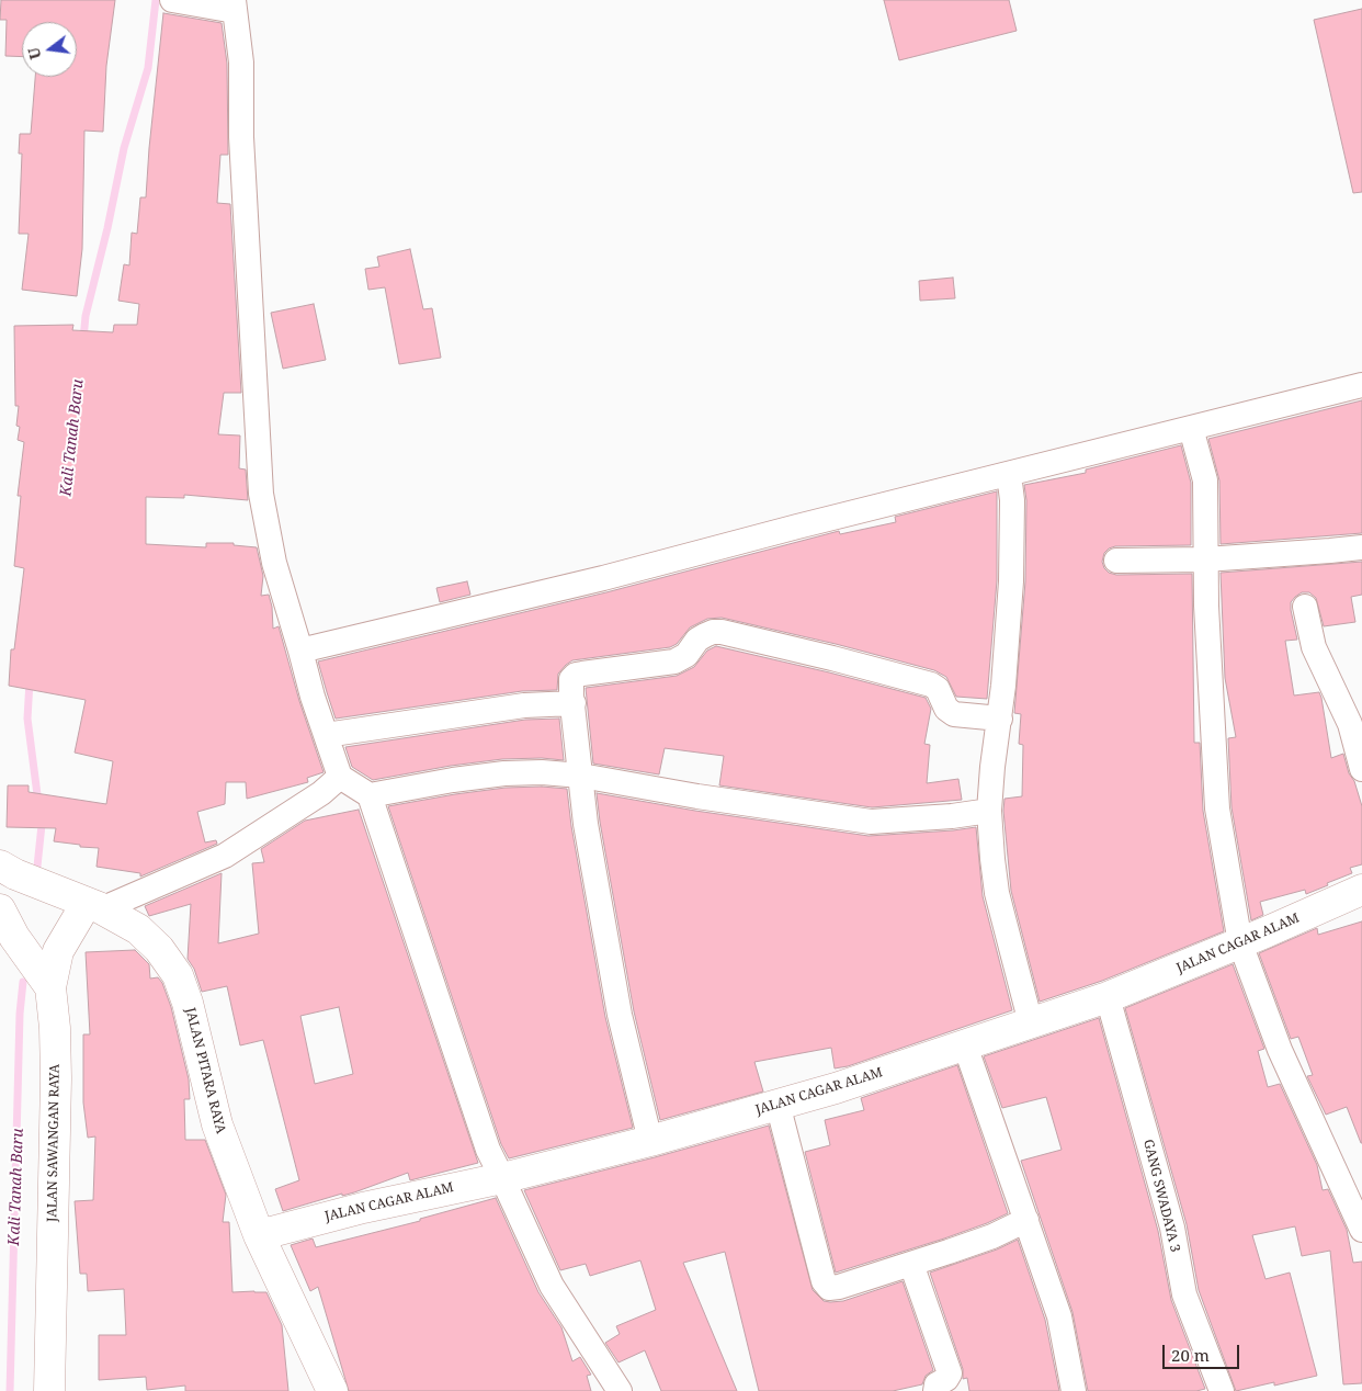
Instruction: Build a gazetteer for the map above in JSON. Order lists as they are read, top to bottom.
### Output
{
  "streets": {
    "main road": ["JALAN CAGAR ALAM", "JALAN PITARA RAYA", "JALAN SAWANGAN RAYA"],
    "street": ["GANG SWADAYA 3"]
  },
  "crossings": [
    ["JALAN CAGAR ALAM", "JALAN PITARA RAYA"],
    ["JALAN CAGAR ALAM", "GANG SWADAYA 3"]
  ],
  "water": ["Kali Tanah Baru"],
  "scale_bar": "20 m",
  "north": "left"
}
